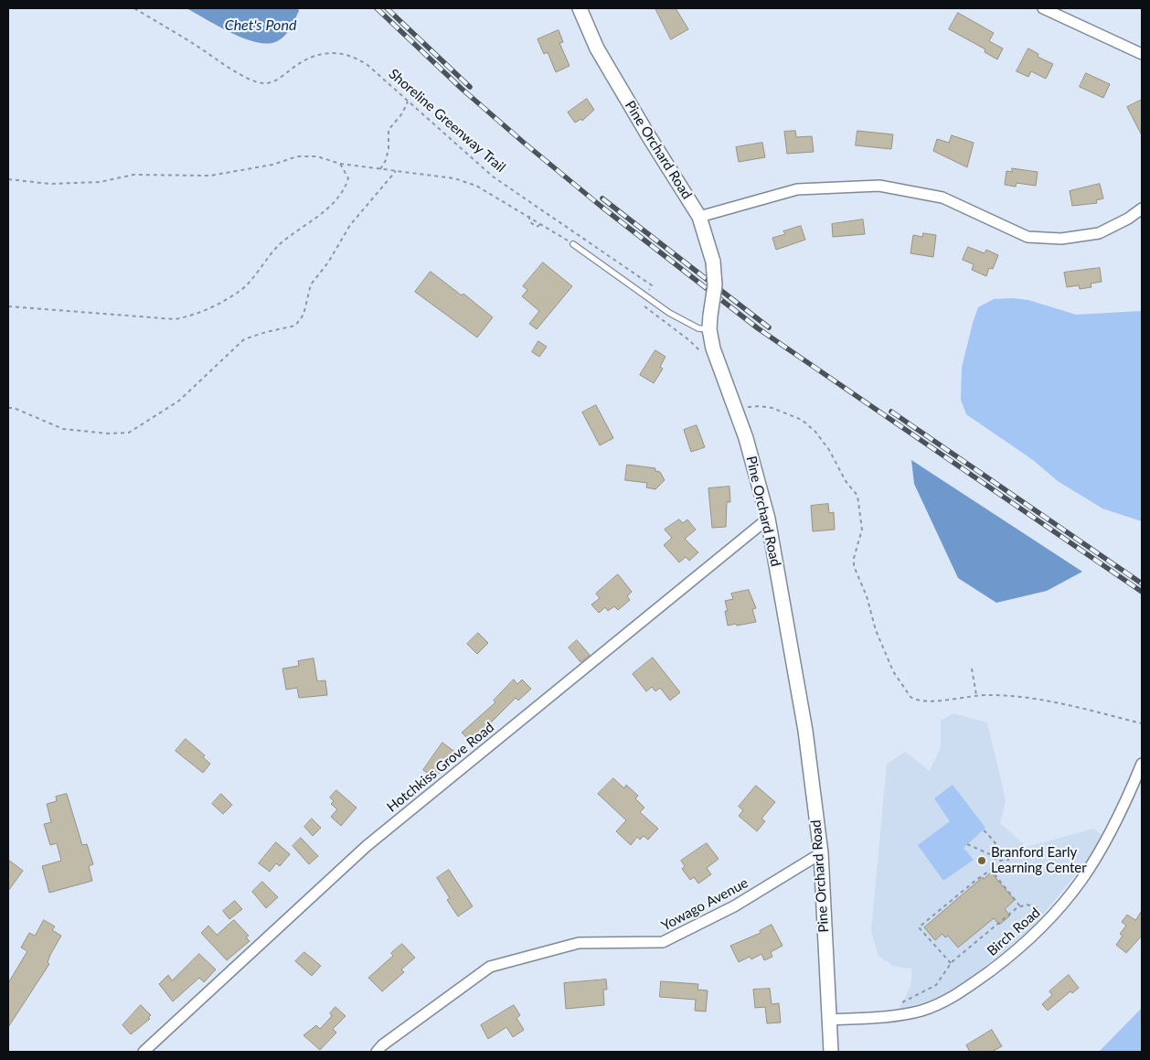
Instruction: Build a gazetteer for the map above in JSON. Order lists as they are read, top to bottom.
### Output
{
  "streets": {
    "street": [
      "Pine Orchard Road",
      "Hotchkiss Grove Road",
      "Yowago Avenue",
      "Birch Road"
    ],
    "path": ["Shoreline Greenway Trail"]
  },
  "crossings": [
    ["Pine Orchard Road", "Hotchkiss Grove Road"],
    ["Pine Orchard Road", "Yowago Avenue"],
    ["Pine Orchard Road", "Birch Road"]
  ],
  "water": ["Chet's Pond"],
  "places": ["Branford Early Learning Center"]
}
